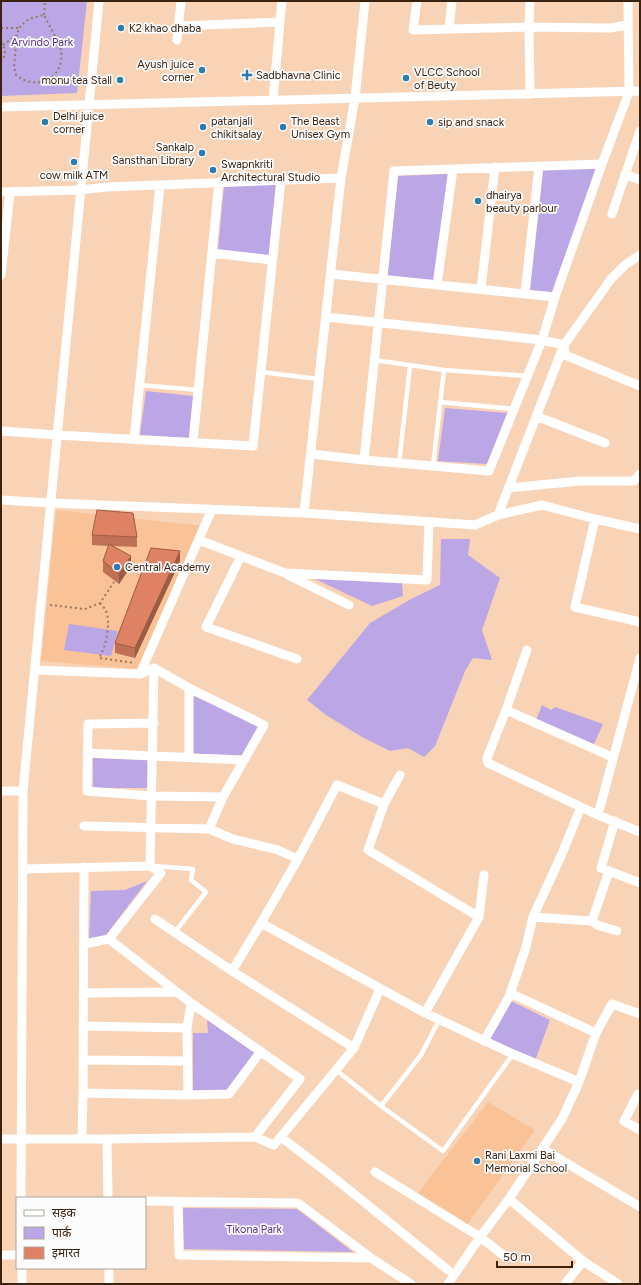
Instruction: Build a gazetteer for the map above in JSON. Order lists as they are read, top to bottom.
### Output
{
  "parks": ["Arvindo Park", "Tikona Park"],
  "places": {
    "other": [
      "K2 khao dhaba",
      "Ayush juice corner",
      "VLCC School of Beuty",
      "monu tea Stall",
      "Delhi juice corner",
      "sip and snack",
      "patanjali chikitsalay",
      "The Beast Unisex Gym",
      "Sankalp Sansthan Library",
      "cow milk ATM",
      "Swapnkriti Architectural Studio",
      "dhairya beauty parlour",
      "Central Academy",
      "Rani Laxmi Bai Memorial School"
    ],
    "health": ["Sadbhavna Clinic"]
  },
  "legend": ["सड़क", "पार्क", "इमारत"],
  "scale_bar": "50 m"
}
